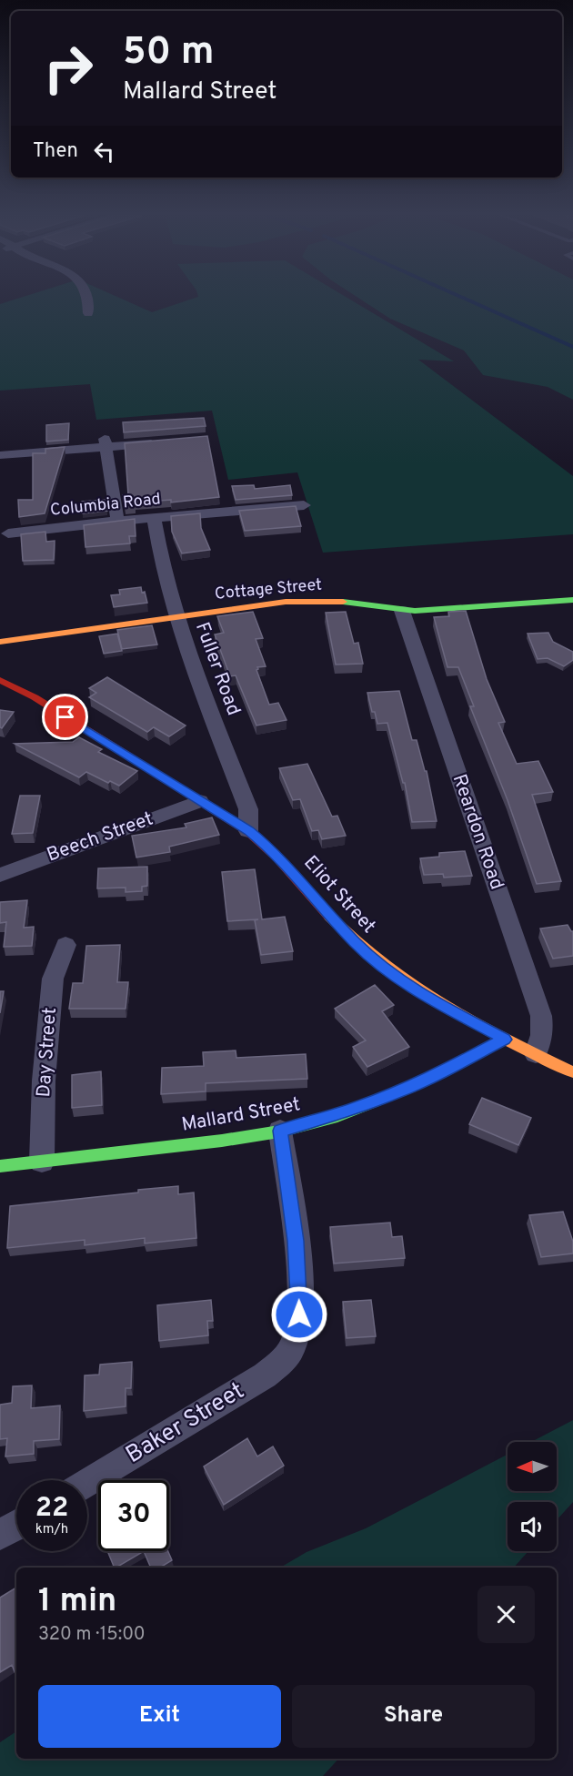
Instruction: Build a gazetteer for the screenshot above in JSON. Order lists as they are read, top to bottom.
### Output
{
  "streets": {
    "street": [
      "Columbia Road",
      "Cottage Street",
      "Fuller Road",
      "Reardon Road",
      "Beech Street",
      "Eliot Street",
      "Day Street",
      "Mallard Street",
      "Baker Street"
    ]
  },
  "crossings": [
    ["Columbia Road", "Fuller Road"],
    ["Cottage Street", "Fuller Road"],
    ["Cottage Street", "Reardon Road"],
    ["Fuller Road", "Eliot Street"],
    ["Reardon Road", "Eliot Street"],
    ["Beech Street", "Eliot Street"],
    ["Eliot Street", "Mallard Street"],
    ["Day Street", "Mallard Street"],
    ["Mallard Street", "Baker Street"]
  ],
  "north": "left",
  "page": {
    "turn": ["50 m", "Mallard Street"],
    "then": "Then",
    "speed": "22 km/h",
    "limit": "30",
    "heading": ["1 min", "320 m · 15:00"],
    "buttons": ["Exit", "Share"]
  }
}
